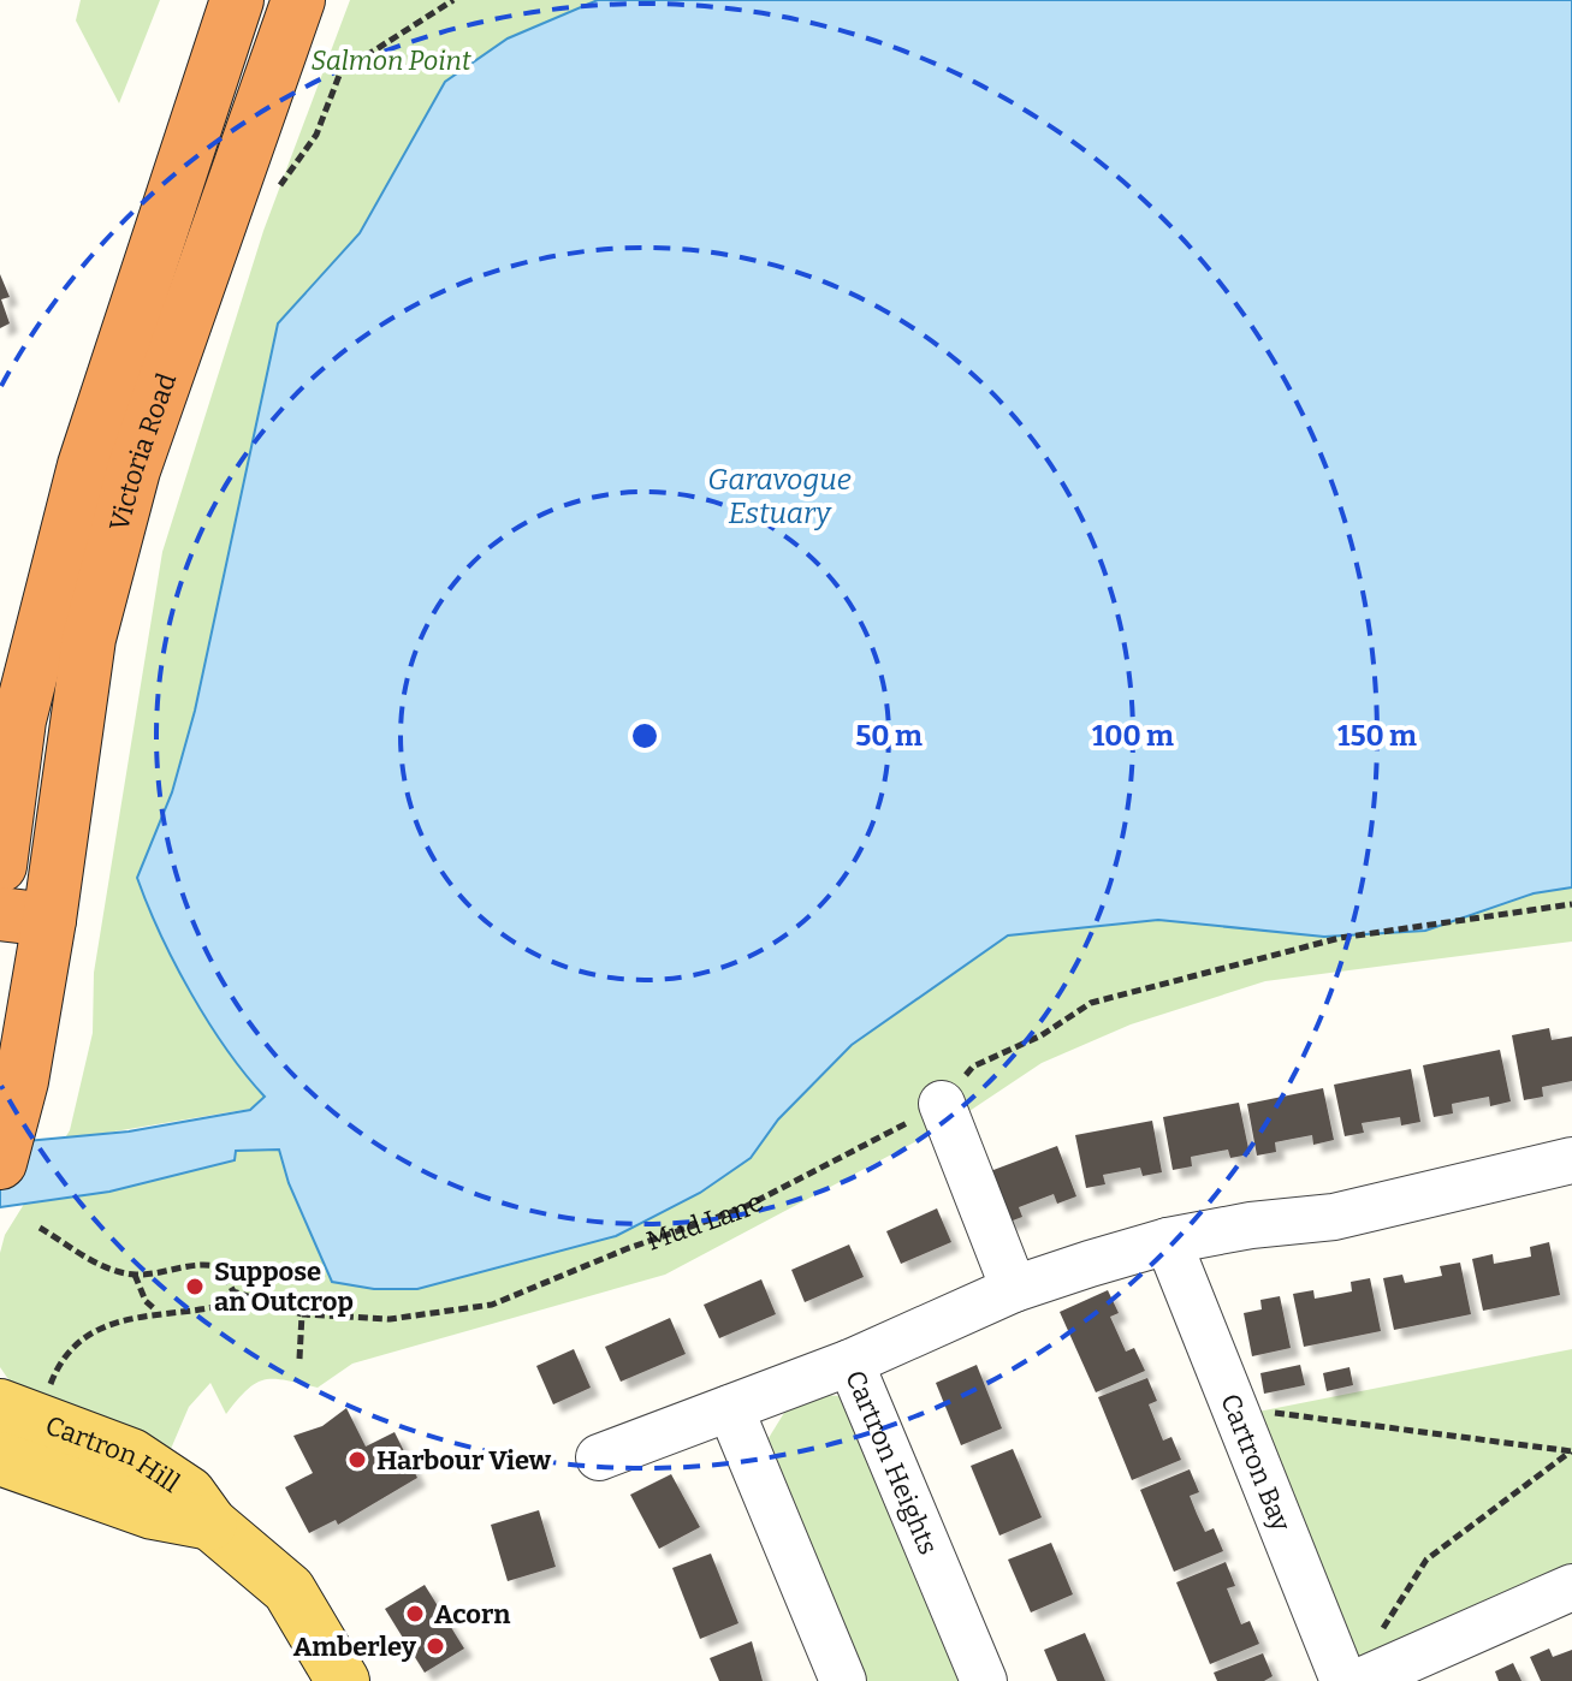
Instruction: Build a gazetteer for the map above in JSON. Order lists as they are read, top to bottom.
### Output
{
  "streets": {
    "highway": ["Victoria Road"],
    "main road": ["Cartron Hill"],
    "street": ["Cartron Bay", "Cartron Heights"],
    "path": ["Mud Lane"]
  },
  "water": ["Garavogue Estuary"],
  "parks": ["Salmon Point"],
  "places": [
    "Suppose an Outcrop",
    "Harbour View",
    "Acorn",
    "Amberley"
  ],
  "rings": ["50 m", "100 m", "150 m"]
}
